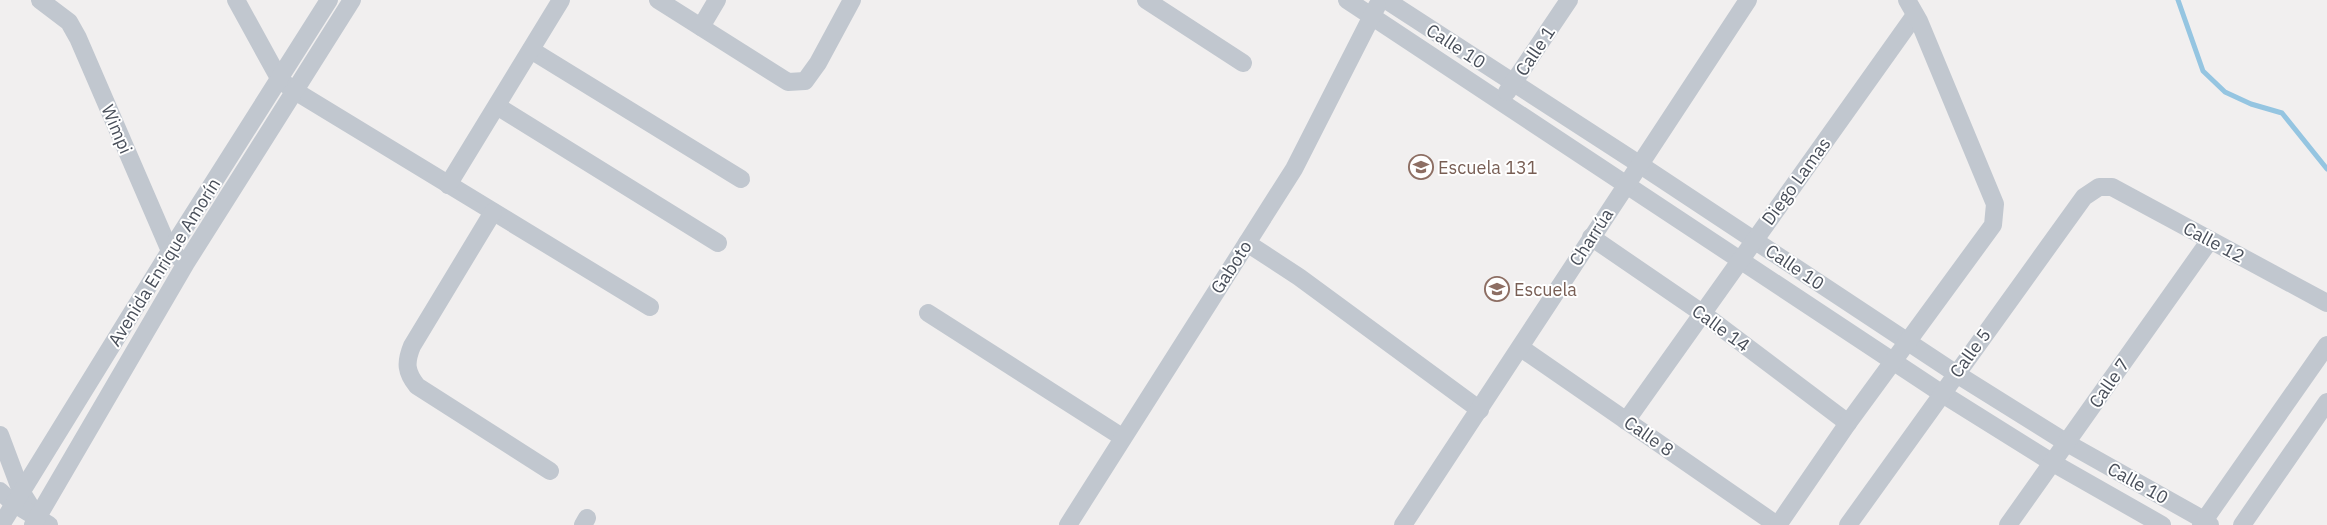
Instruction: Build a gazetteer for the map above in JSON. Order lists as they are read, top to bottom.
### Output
{
  "streets": {
    "street": [
      "Calle 10",
      "Calle 1",
      "Wimpi",
      "Diego Lamas",
      "Charrúa",
      "Calle 12",
      "Avenida Enrique Amorín",
      "Gaboto",
      "Calle 14",
      "Calle 5",
      "Calle 7",
      "Calle 8"
    ]
  },
  "crossings": [
    ["Calle 10", "Calle 1"],
    ["Calle 10", "Diego Lamas"],
    ["Calle 10", "Charrúa"],
    ["Calle 10", "Gaboto"],
    ["Calle 10", "Calle 5"],
    ["Calle 10", "Calle 7"],
    ["Wimpi", "Avenida Enrique Amorín"],
    ["Diego Lamas", "Calle 14"],
    ["Diego Lamas", "Calle 8"],
    ["Charrúa", "Calle 14"],
    ["Charrúa", "Calle 8"],
    ["Calle 12", "Calle 5"],
    ["Calle 12", "Calle 7"]
  ],
  "places": {
    "school or university": ["Escuela 131", "Escuela"]
  }
}
